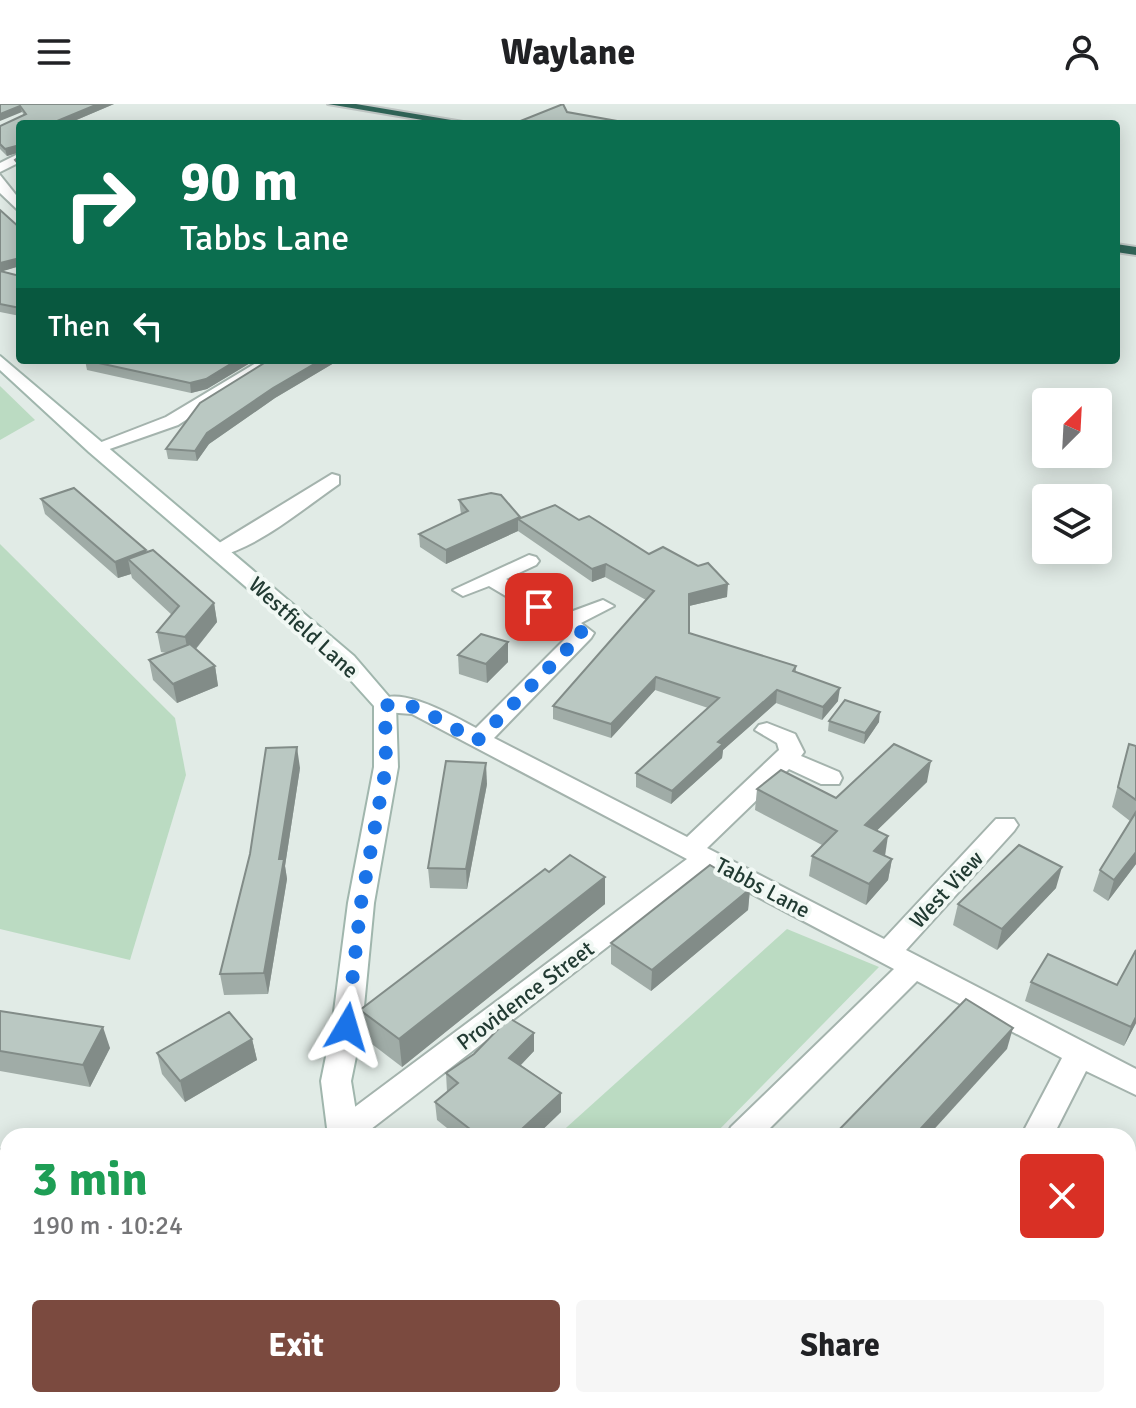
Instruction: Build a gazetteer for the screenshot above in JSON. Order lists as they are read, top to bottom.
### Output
{
  "streets": {
    "street": [
      "Westfield Lane",
      "Tabbs Lane",
      "West View",
      "Providence Street"
    ]
  },
  "crossings": [
    ["Westfield Lane", "Tabbs Lane"],
    ["Tabbs Lane", "West View"],
    ["Tabbs Lane", "Providence Street"]
  ],
  "north": "top right",
  "page": {
    "header": "Waylane",
    "turn": ["90 m", "Tabbs Lane"],
    "then": "Then",
    "heading": ["3 min", "190 m · 10:24"],
    "buttons": ["Exit", "Share"]
  }
}
